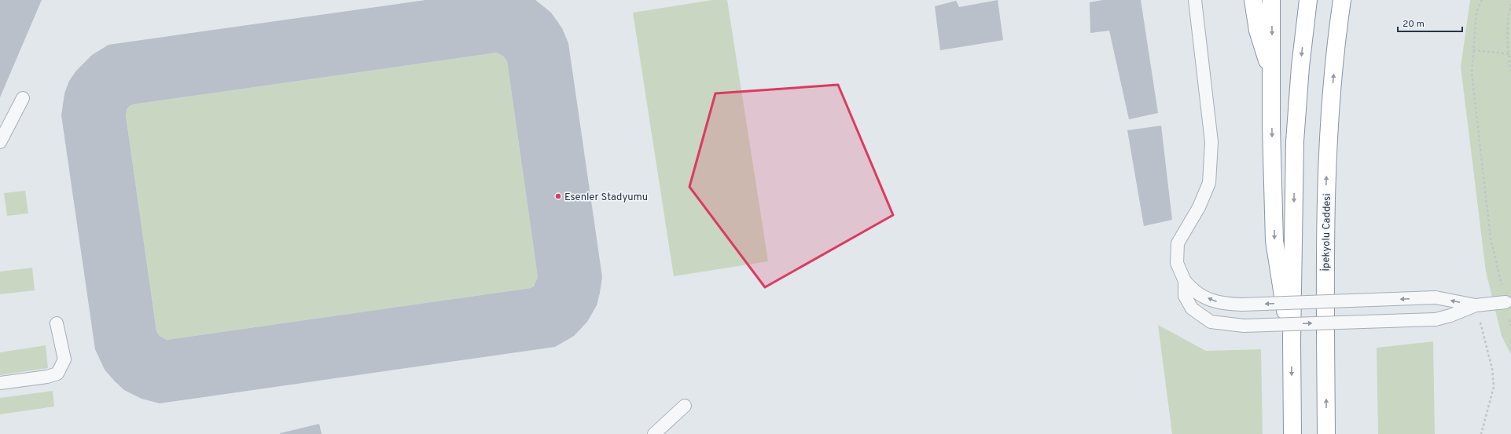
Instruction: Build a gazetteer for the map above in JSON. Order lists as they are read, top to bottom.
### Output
{
  "streets": {
    "highway": ["İpekyolu Caddesi"]
  },
  "places": ["Esenler Stadyumu"],
  "scale_bar": "20 m"
}
